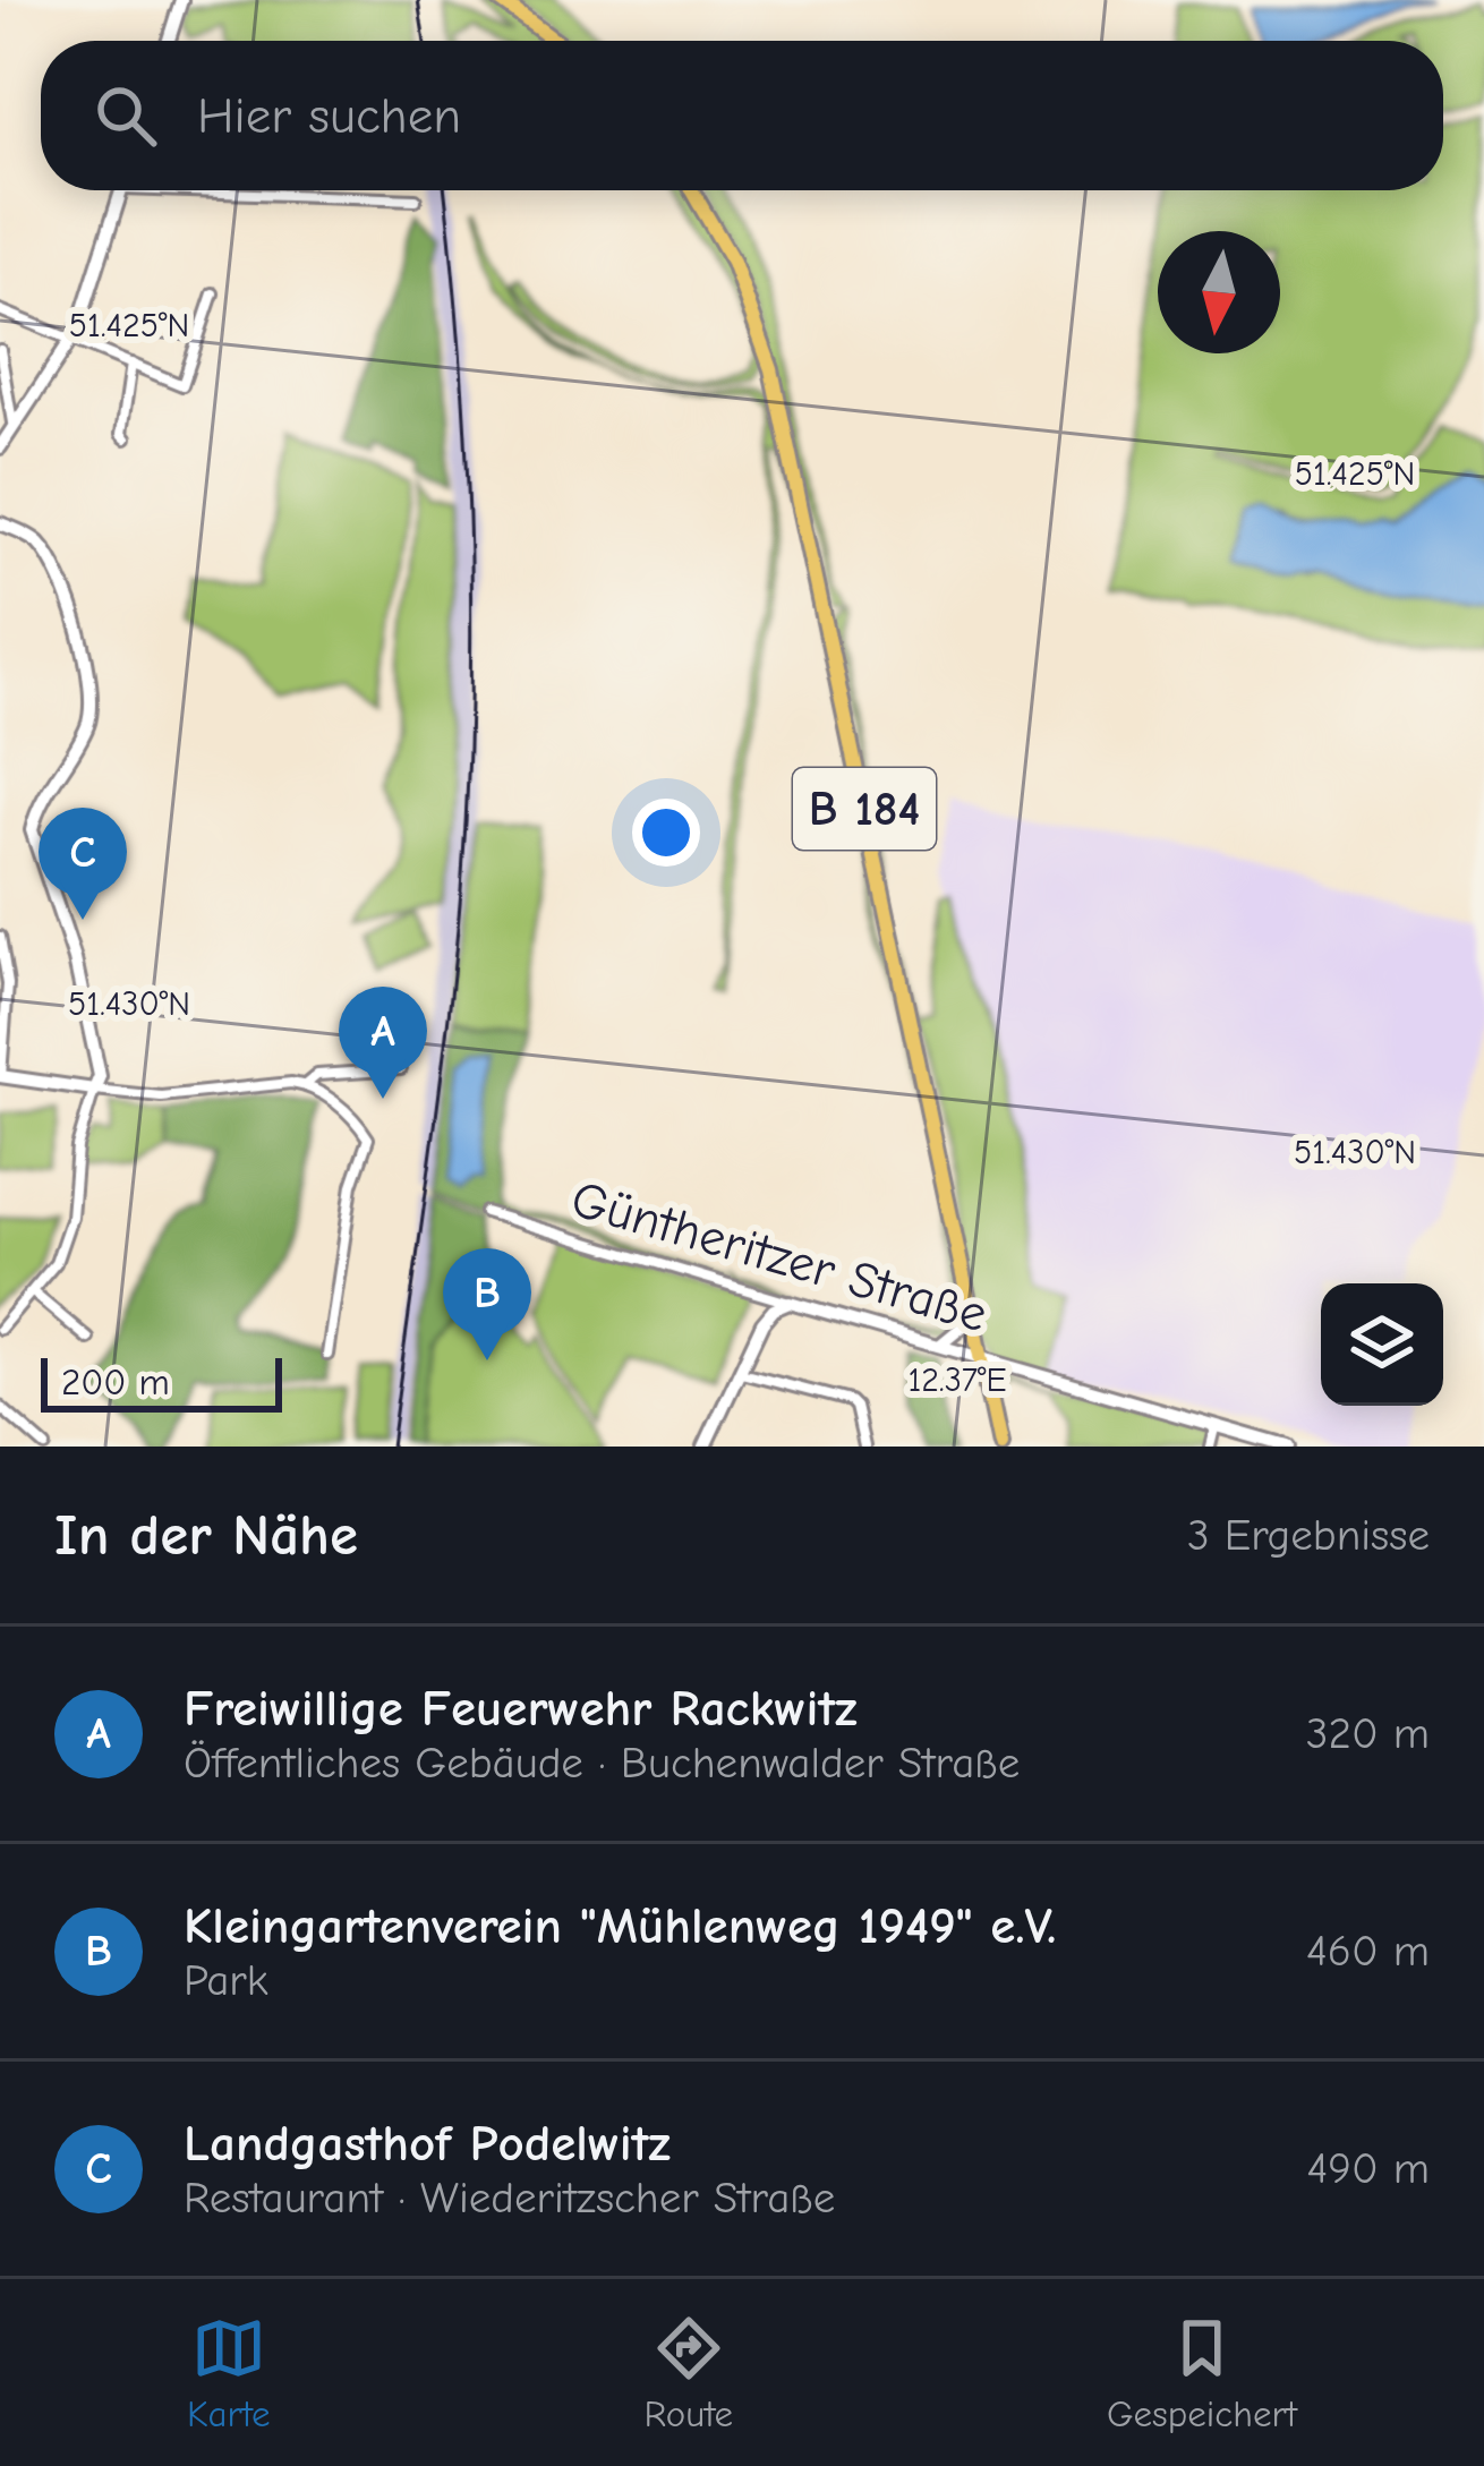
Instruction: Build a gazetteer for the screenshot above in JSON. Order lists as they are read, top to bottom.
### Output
{
  "streets": {
    "main road": ["B 184"],
    "street": ["Güntheritzer Straße"]
  },
  "crossings": [
    ["B 184", "Güntheritzer Straße"]
  ],
  "scale_bar": "200 m",
  "north": "bottom",
  "page": {
    "search": "Hier suchen",
    "pins": ["C", "A", "B"],
    "scale": "200 m",
    "heading": ["In der Nähe", "3 Ergebnisse"],
    "list": [
      {
        "mark": "A",
        "name": "Freiwillige Feuerwehr Rackwitz",
        "note": "Öffentliches Gebäude · Buchenwalder Straße",
        "value": "320 m"
      },
      {
        "mark": "B",
        "name": "Kleingartenverein \"Mühlenweg 1949\" e.V.",
        "note": "Park",
        "value": "460 m"
      },
      {
        "mark": "C",
        "name": "Landgasthof Podelwitz",
        "note": "Restaurant · Wiederitzscher Straße",
        "value": "490 m"
      }
    ],
    "nav": ["Karte", "Route", "Gespeichert"]
  },
  "coordinates": ["51.425°N", "51.430°N", "12.37°E"]
}
